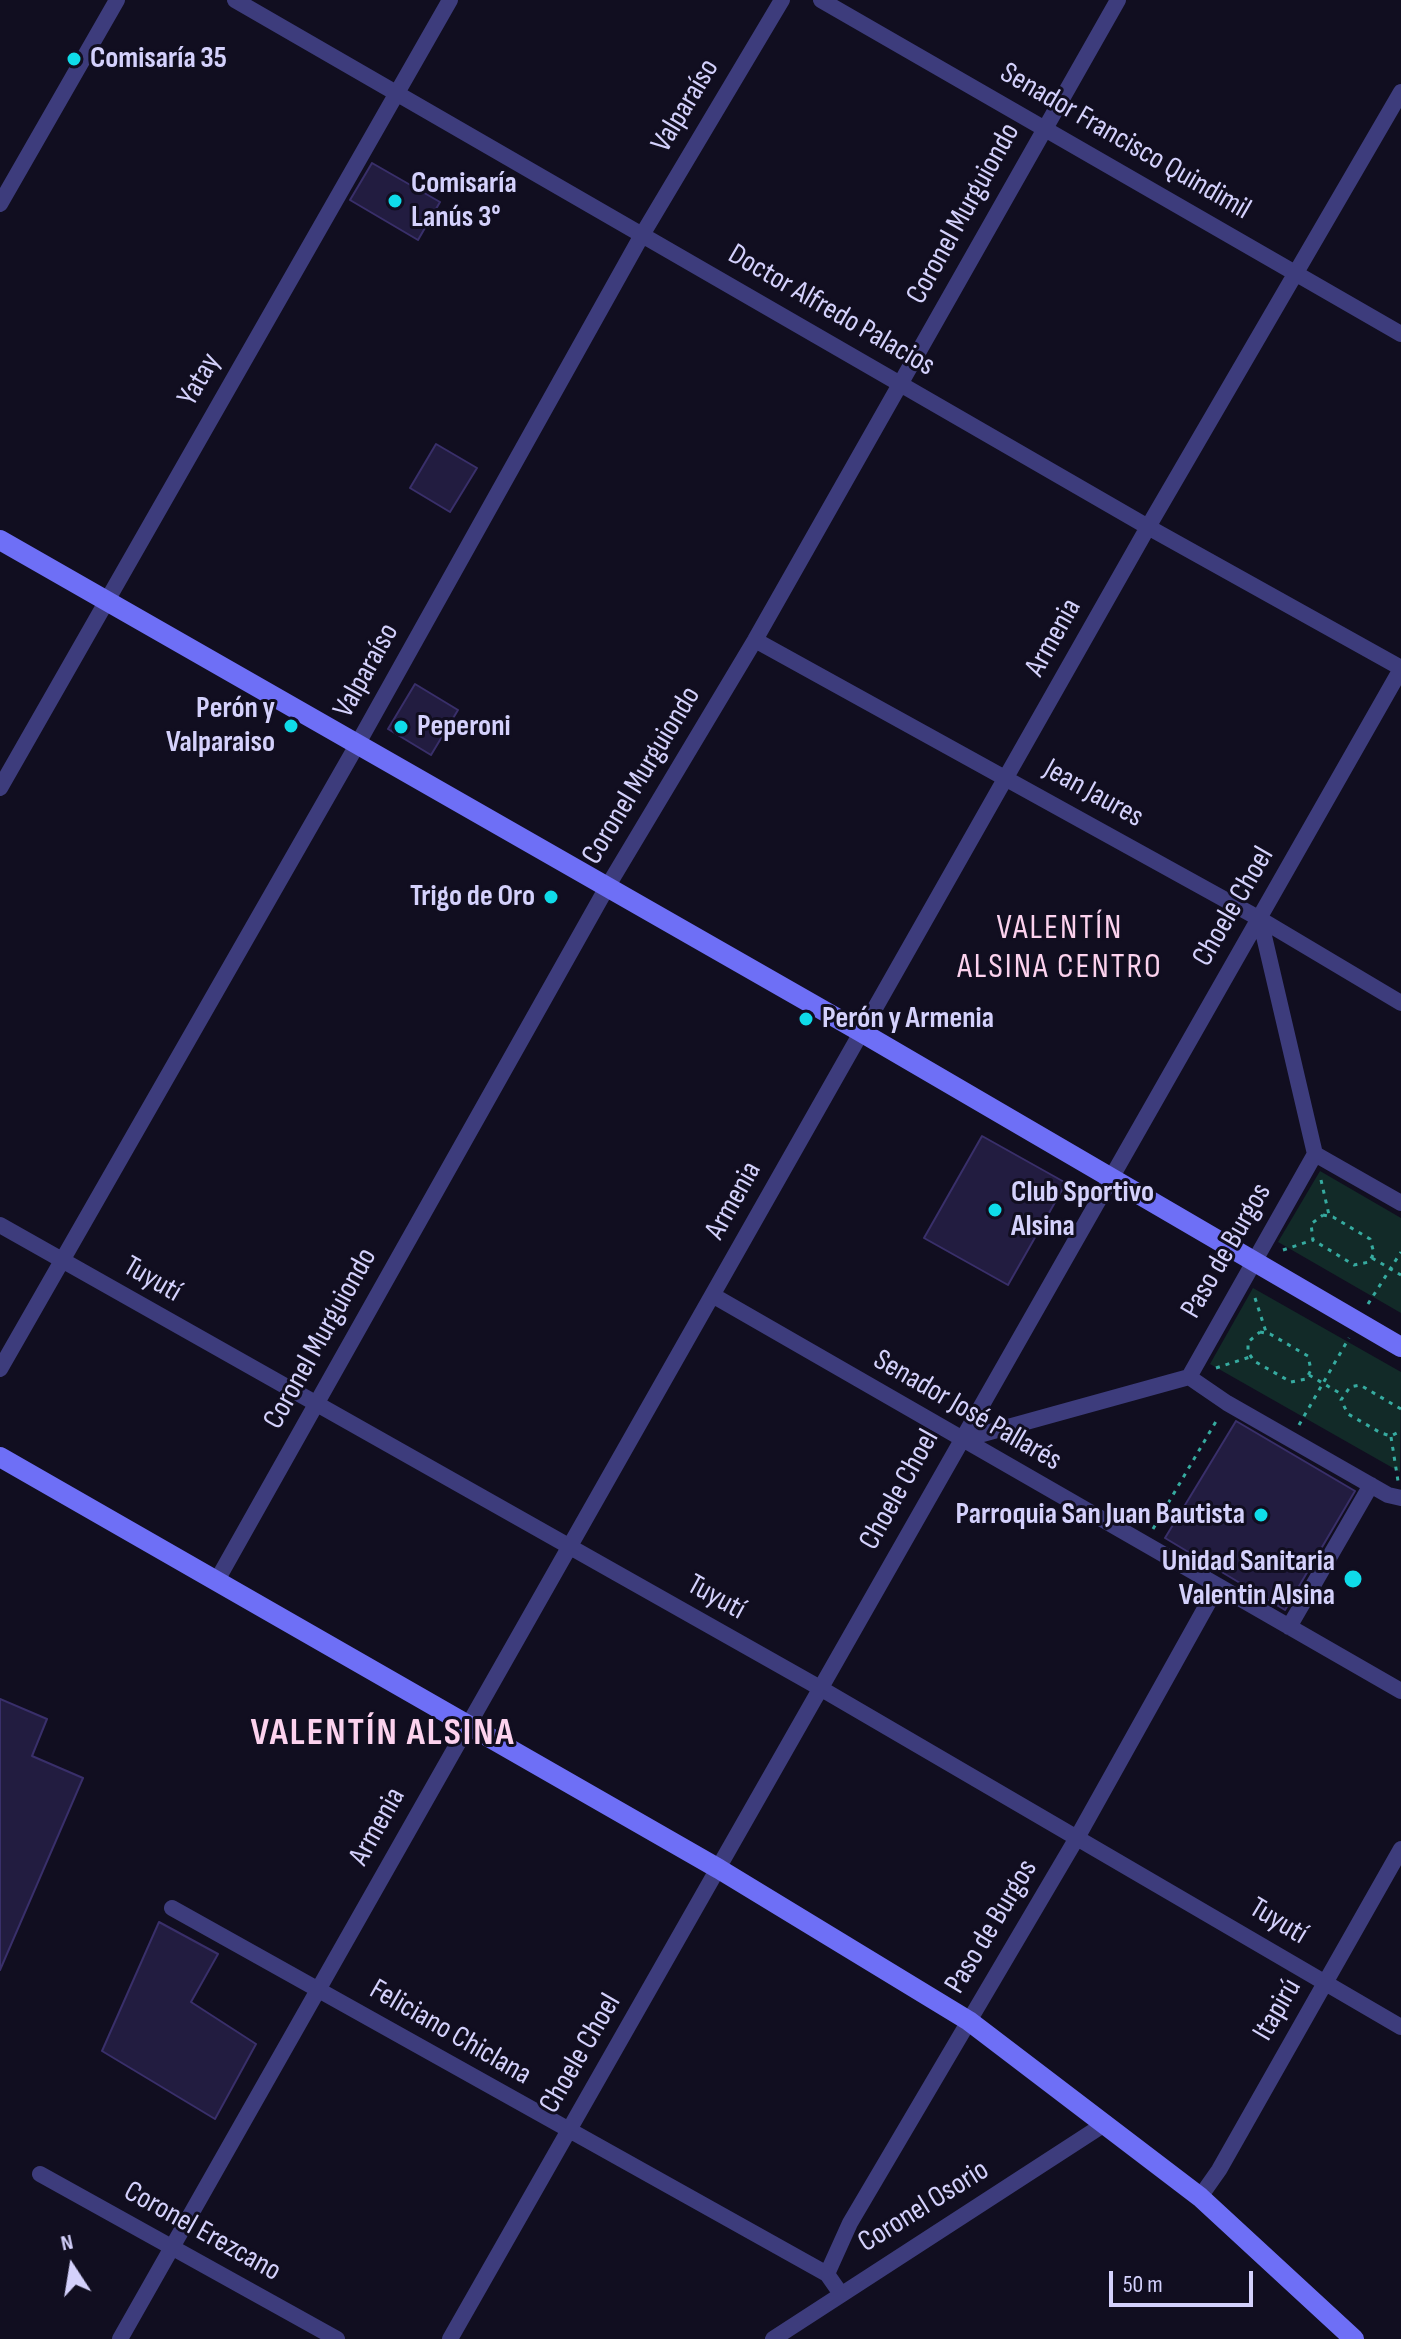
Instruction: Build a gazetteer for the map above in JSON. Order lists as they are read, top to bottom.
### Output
{
  "streets": {
    "street": [
      "Valparaíso",
      "Senador Francisco Quindimil",
      "Coronel Murguiondo",
      "Doctor Alfredo Palacios",
      "Yatay",
      "Armenia",
      "Jean Jaures",
      "Choele Choel",
      "Paso de Burgos",
      "Tuyutí",
      "Senador José Pallarés",
      "Itapirú",
      "Feliciano Chiclana",
      "Coronel Osorio",
      "Coronel Erezcano"
    ]
  },
  "crossings": [
    ["Valparaíso", "Doctor Alfredo Palacios"],
    ["Valparaíso", "Tuyutí"],
    ["Senador Francisco Quindimil", "Coronel Murguiondo"],
    ["Senador Francisco Quindimil", "Armenia"],
    ["Coronel Murguiondo", "Doctor Alfredo Palacios"],
    ["Coronel Murguiondo", "Jean Jaures"],
    ["Coronel Murguiondo", "Tuyutí"],
    ["Doctor Alfredo Palacios", "Yatay"],
    ["Doctor Alfredo Palacios", "Armenia"],
    ["Doctor Alfredo Palacios", "Choele Choel"],
    ["Armenia", "Jean Jaures"],
    ["Armenia", "Tuyutí"],
    ["Armenia", "Senador José Pallarés"],
    ["Armenia", "Feliciano Chiclana"],
    ["Armenia", "Coronel Erezcano"],
    ["Jean Jaures", "Choele Choel"],
    ["Choele Choel", "Tuyutí"],
    ["Choele Choel", "Senador José Pallarés"],
    ["Choele Choel", "Feliciano Chiclana"],
    ["Paso de Burgos", "Tuyutí"],
    ["Paso de Burgos", "Senador José Pallarés"],
    ["Paso de Burgos", "Feliciano Chiclana"],
    ["Tuyutí", "Itapirú"]
  ],
  "districts": ["VALENTÍN ALSINA CENTRO", "VALENTÍN ALSINA"],
  "places": [
    "Comisaría 35",
    "Comisaría Lanús 3°",
    "Perón y Valparaiso",
    "Peperoni",
    "Trigo de Oro",
    "Perón y Armenia",
    "Club Sportivo Alsina",
    "Parroquia San Juan Bautista",
    "Unidad Sanitaria Valentin Alsina"
  ],
  "scale_bar": "50 m",
  "north": "top"
}
